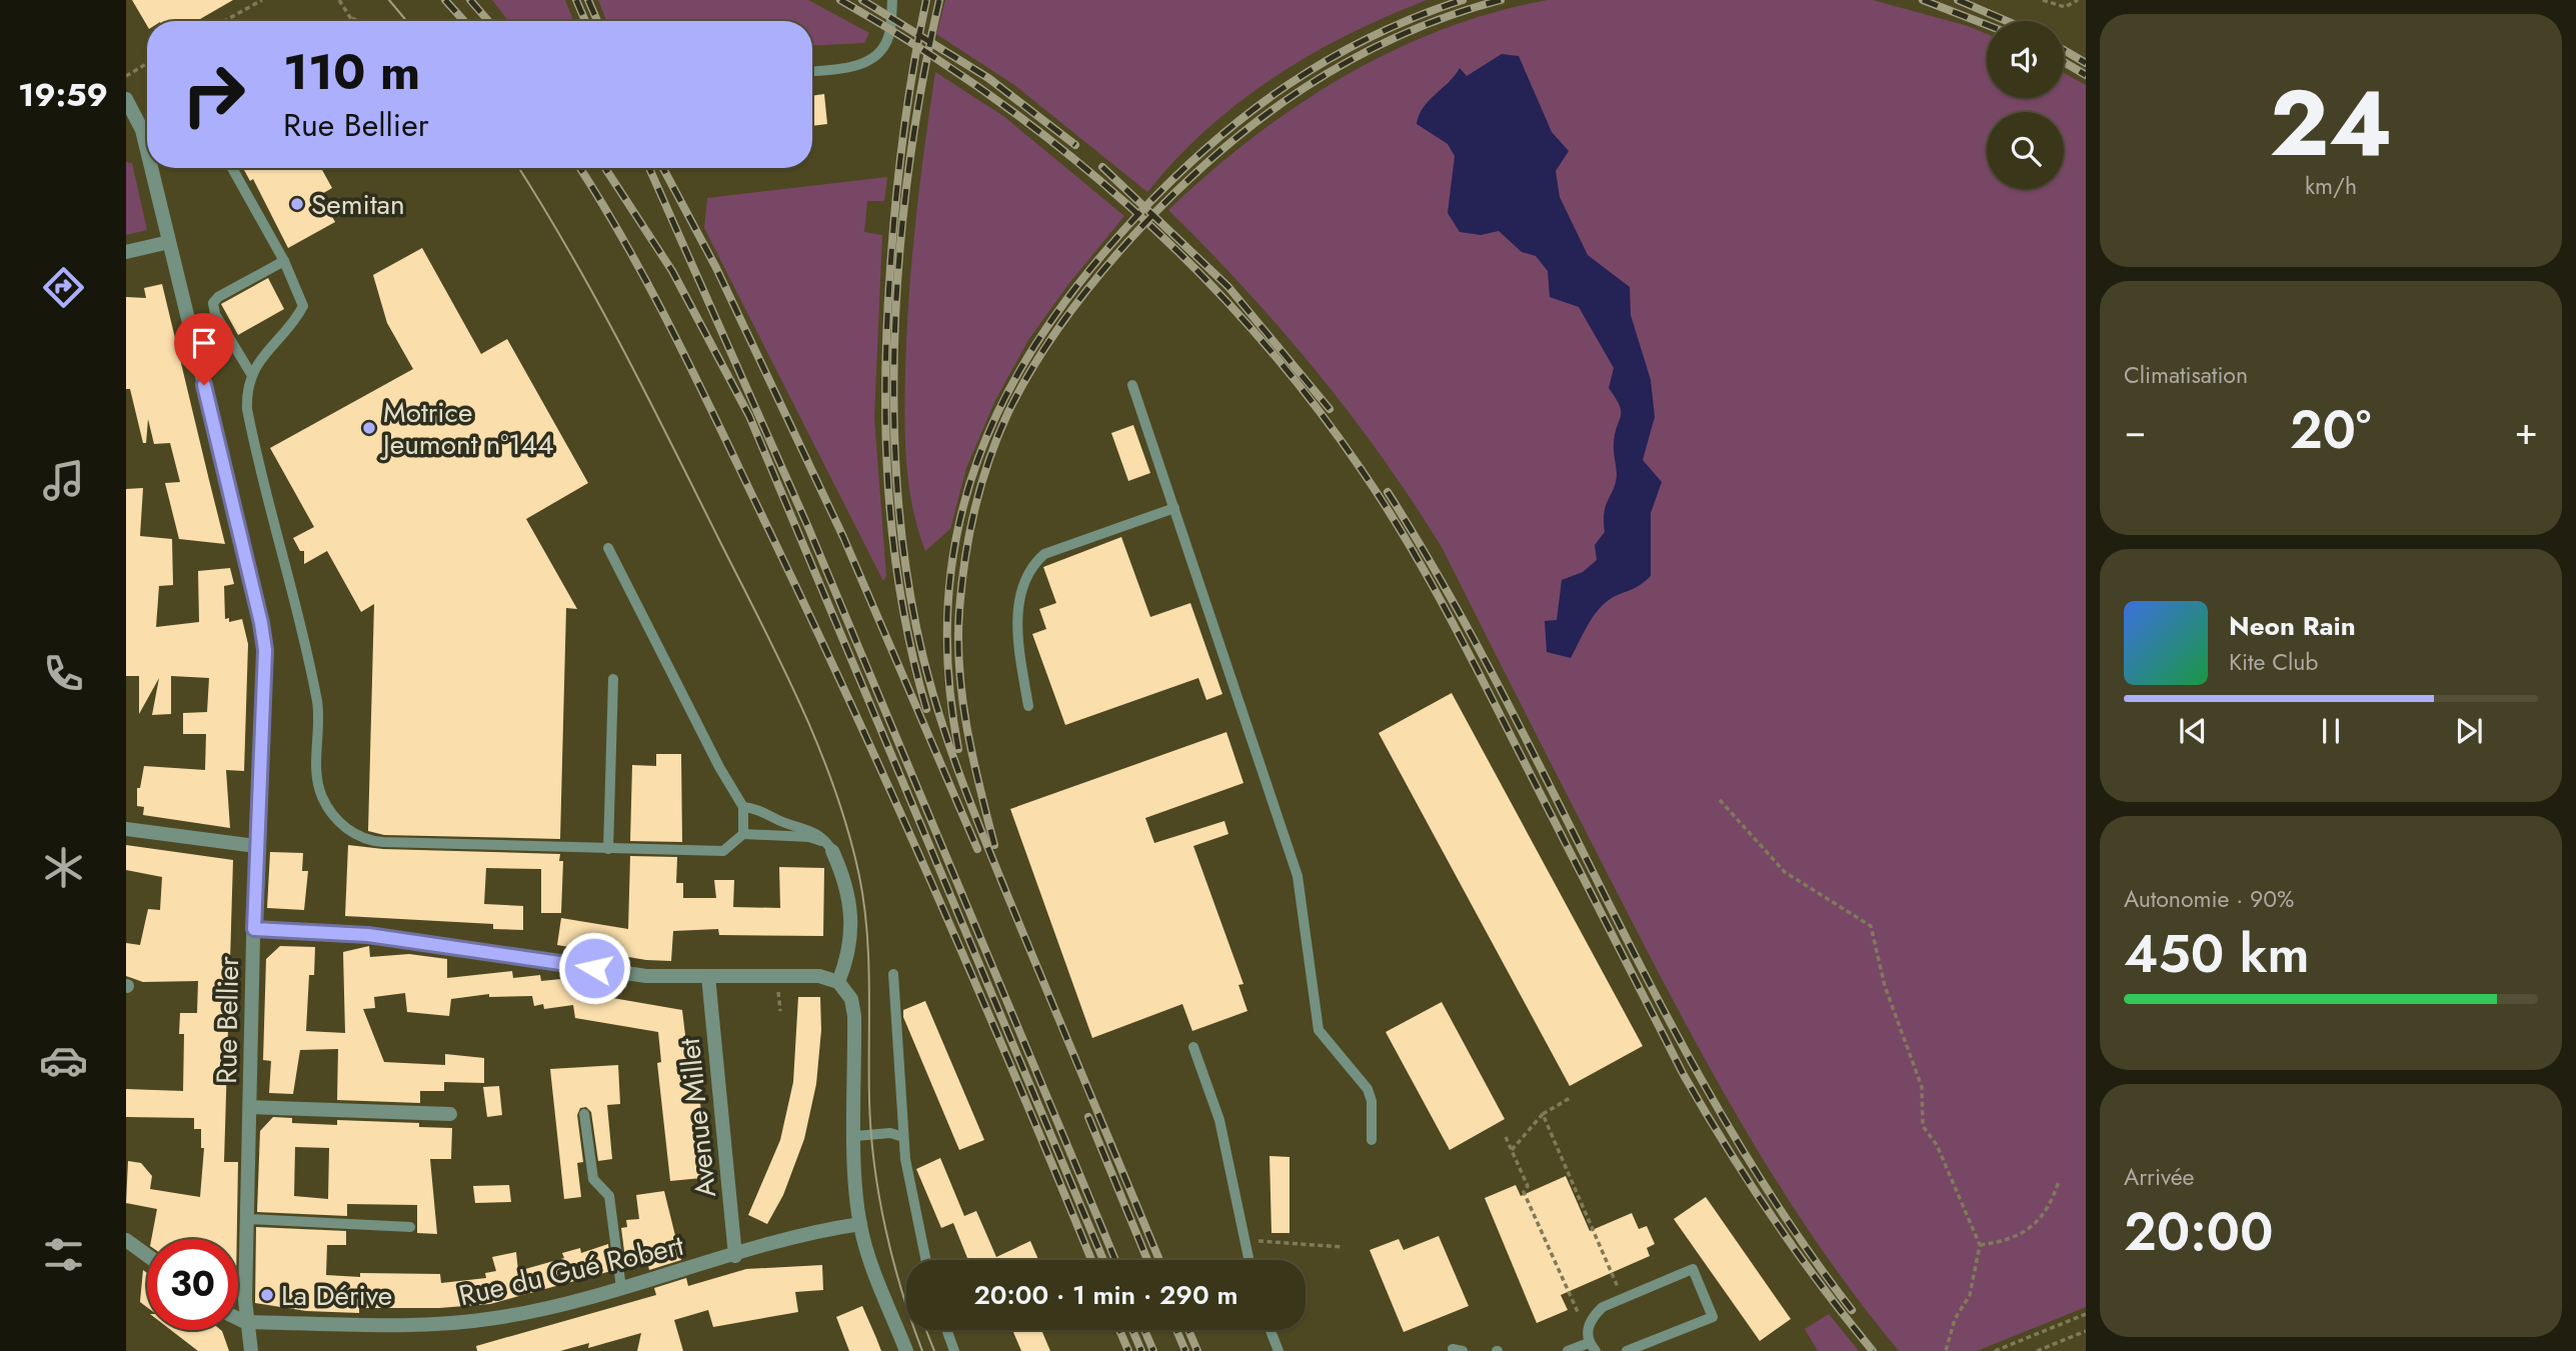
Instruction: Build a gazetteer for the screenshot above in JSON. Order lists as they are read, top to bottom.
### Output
{
  "streets": {
    "street": ["Rue Bellier", "Avenue Millet", "Rue du Gué Robert"]
  },
  "crossings": [
    ["Rue Bellier", "Rue du Gué Robert"],
    ["Avenue Millet", "Rue du Gué Robert"]
  ],
  "places": ["Semitan", "Motrice Jeumont n°144", "La Dérive"],
  "page": {
    "tabs": "19:59",
    "tile": [
      ["24", "km/h"],
      "Climatisation",
      ["Autonomie · 90%", "450 km"],
      ["Arrivée", "20:00"]
    ],
    "turn": ["110 m", "Rue Bellier"],
    "heat": ["−", "20°", "+"],
    "song": ["Neon Rain", "Kite Club"],
    "limit": "30",
    "trip": "20:00 · 1 min · 290 m"
  }
}
